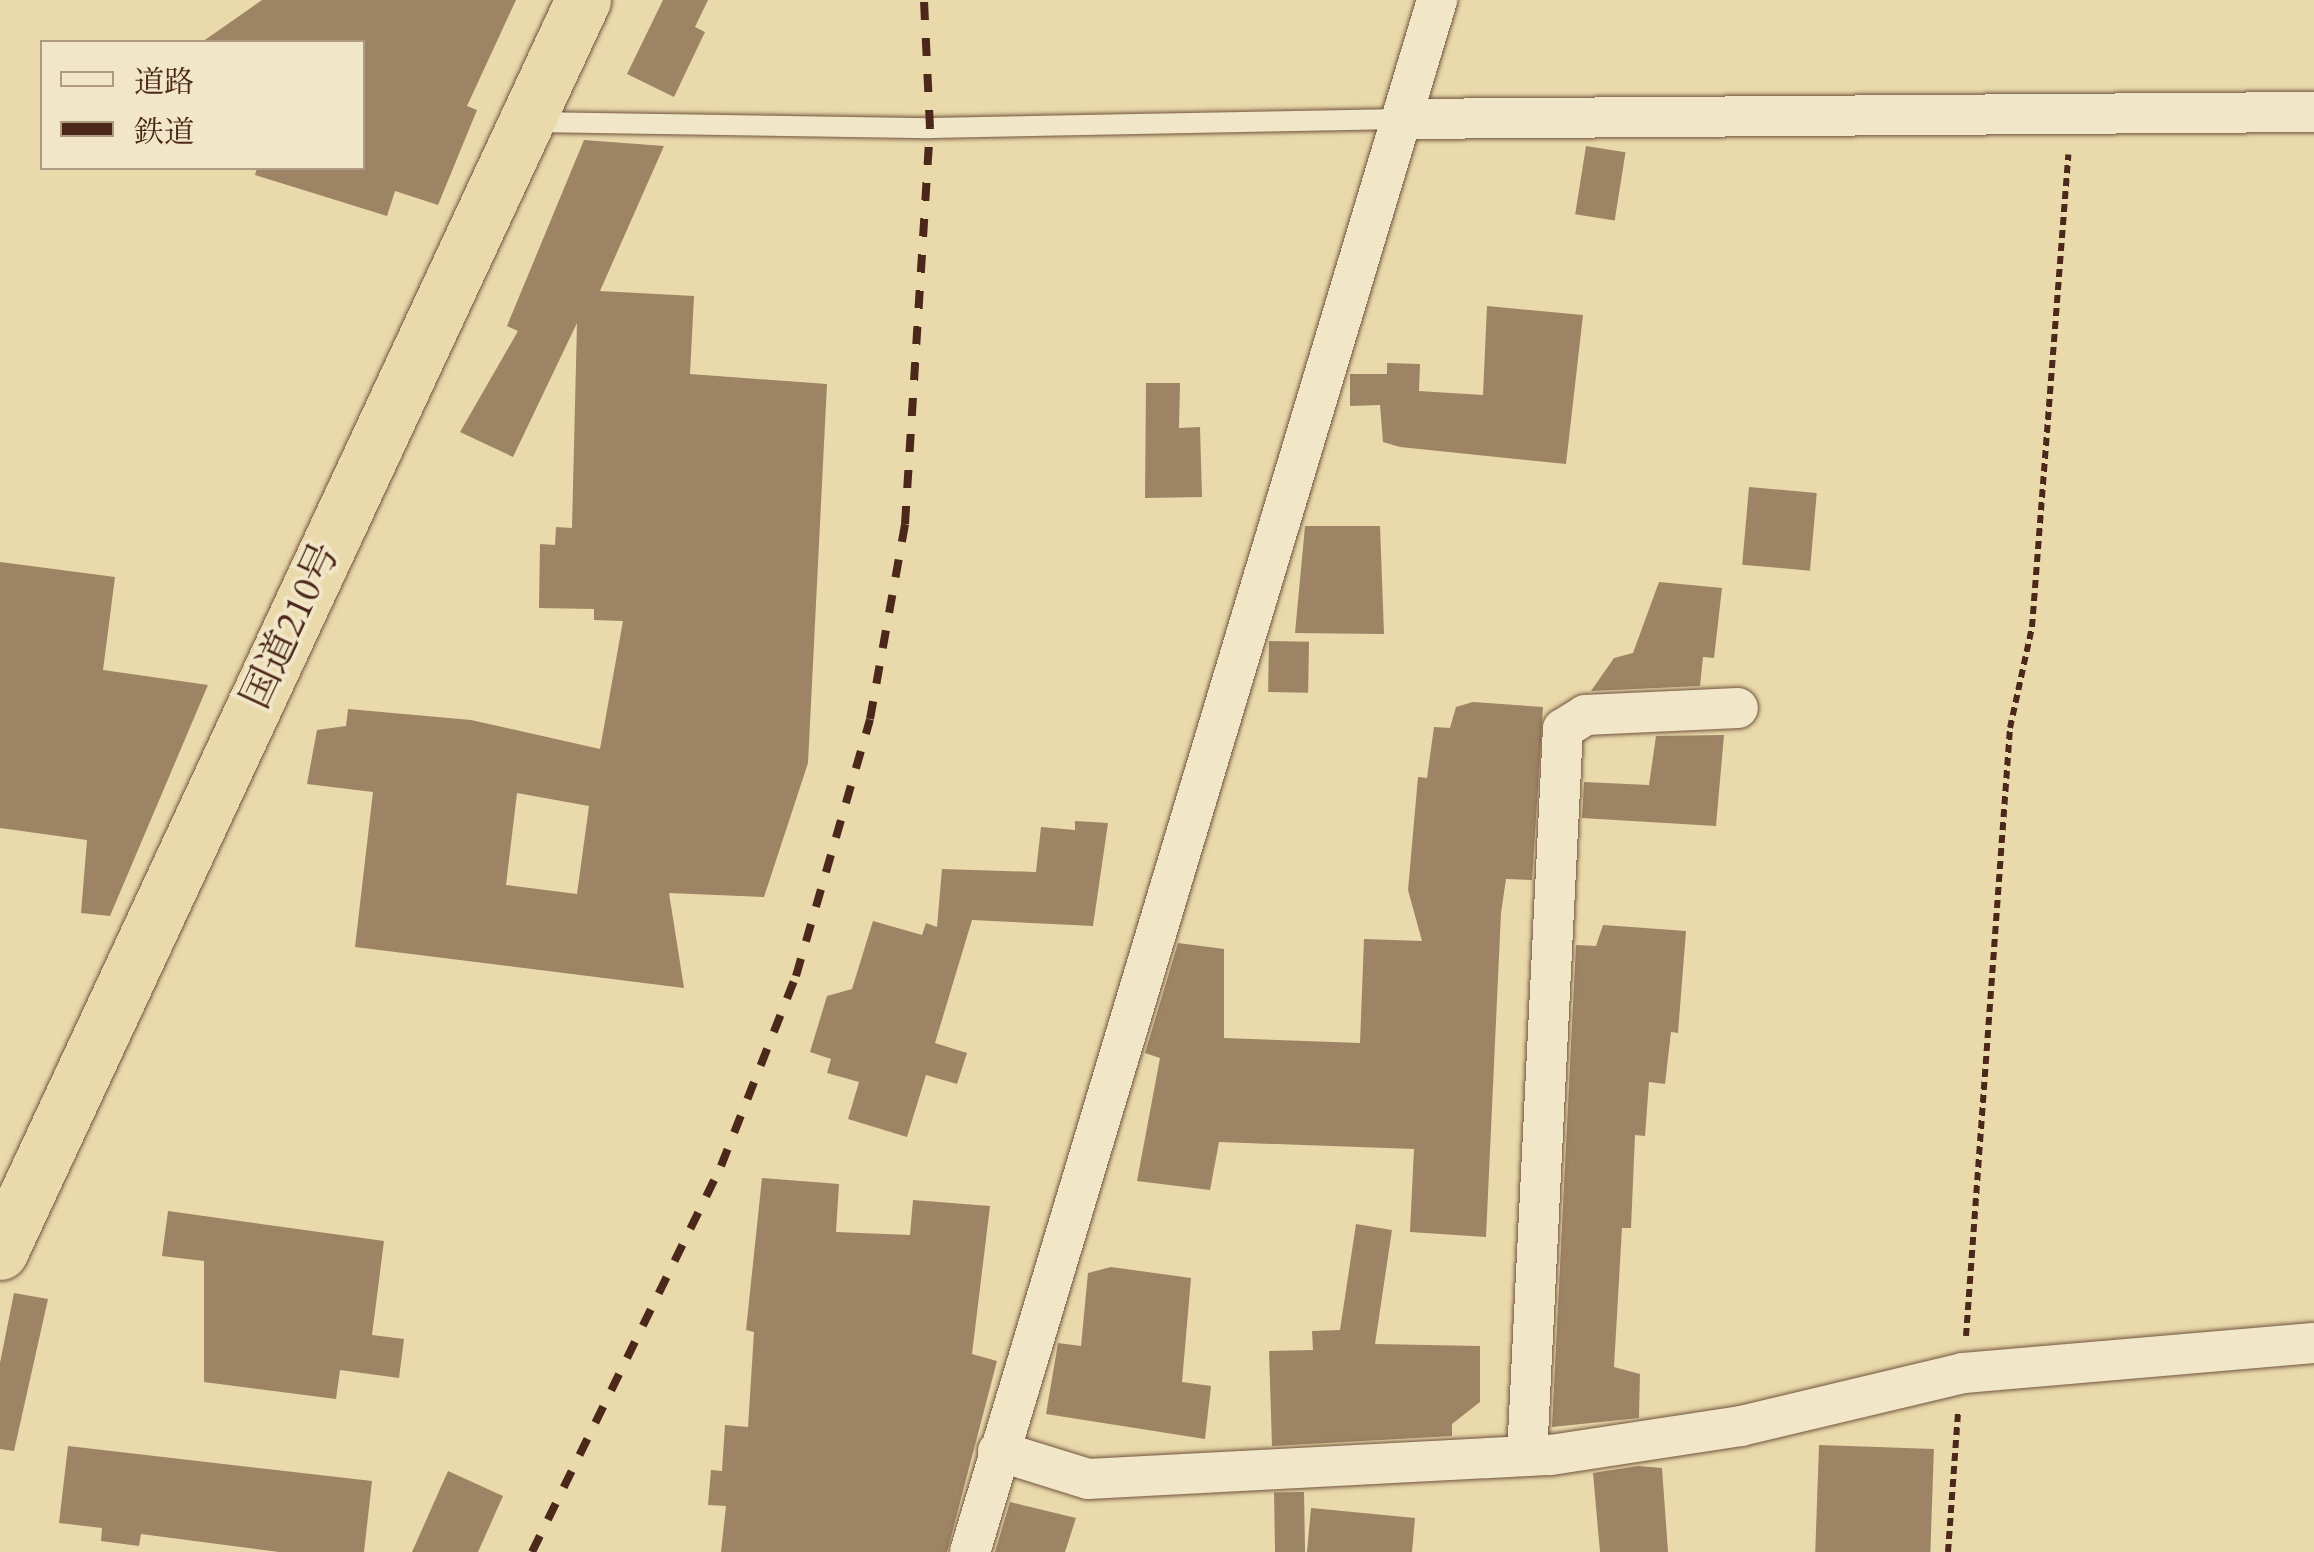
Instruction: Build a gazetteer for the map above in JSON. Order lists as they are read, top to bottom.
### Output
{
  "streets": {
    "highway": ["国道210号"]
  },
  "legend": ["道路", "鉄道"]
}
